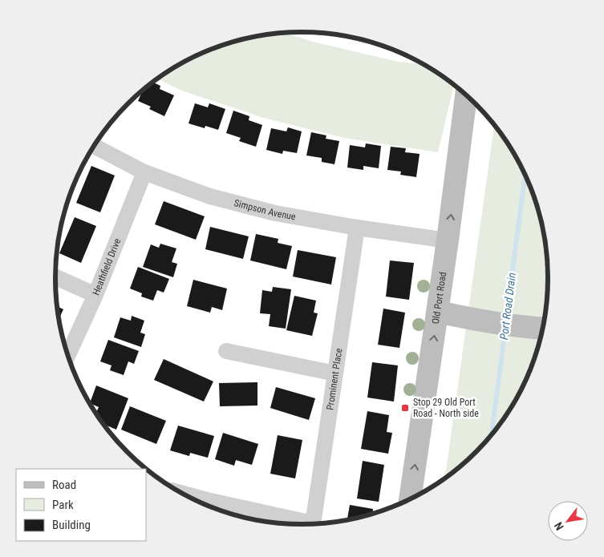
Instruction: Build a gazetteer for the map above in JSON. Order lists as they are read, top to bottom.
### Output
{
  "streets": {
    "main road": ["Old Port Road"],
    "street": ["Simpson Avenue", "Heathfield Drive", "Prominent Place"]
  },
  "crossings": [
    ["Simpson Avenue", "Heathfield Drive"],
    ["Simpson Avenue", "Old Port Road"],
    ["Simpson Avenue", "Prominent Place"]
  ],
  "one_way": ["Old Port Road"],
  "water": ["Port Road Drain"],
  "places": {
    "transit": ["Stop 29 Old Port Road - North side"]
  },
  "legend": ["Road", "Park", "Building"],
  "north": "bottom left"
}
